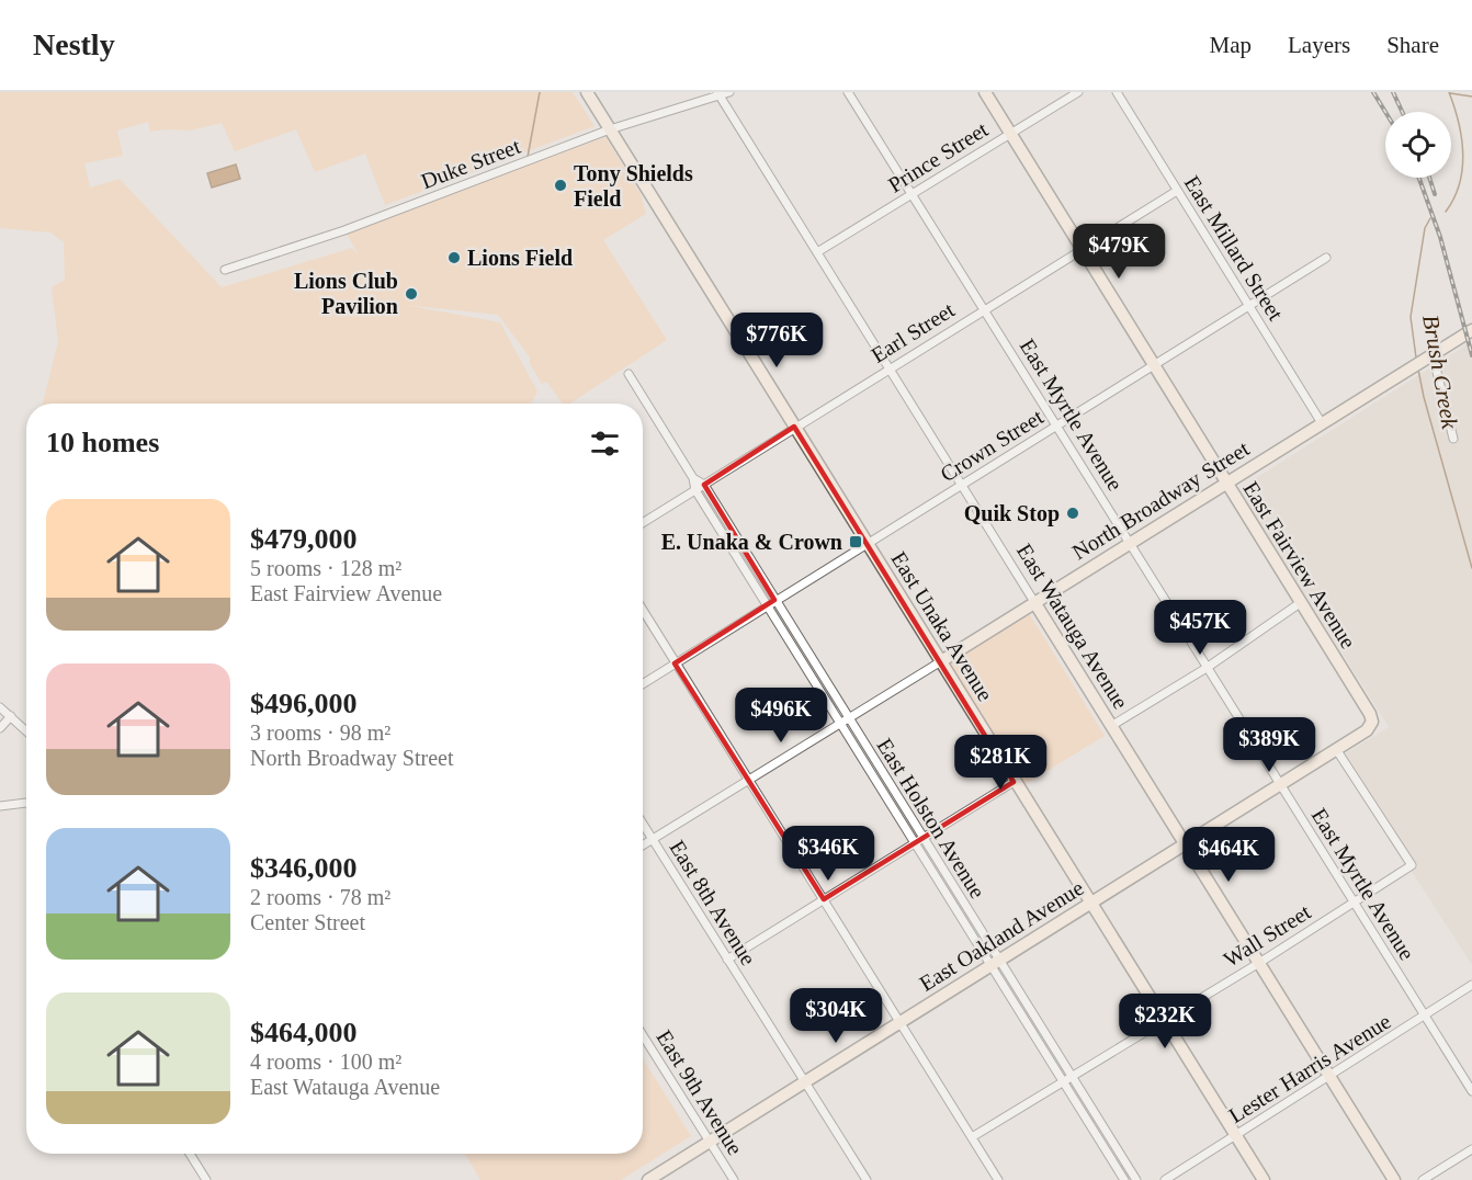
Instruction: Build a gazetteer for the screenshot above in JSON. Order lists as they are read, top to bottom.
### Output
{
  "streets": {
    "main road": [
      "North Broadway Street",
      "East Fairview Avenue",
      "East Unaka Avenue",
      "East Watauga Avenue",
      "East Oakland Avenue"
    ],
    "street": [
      "Prince Street",
      "Duke Street",
      "East Millard Street",
      "Earl Street",
      "East Myrtle Avenue",
      "Crown Street",
      "East Holston Avenue",
      "East 8th Avenue",
      "Wall Street",
      "Lester Harris Avenue",
      "East 9th Avenue"
    ]
  },
  "crossings": [
    ["Prince Street", "East Myrtle Avenue"],
    ["Prince Street", "East Fairview Avenue"],
    ["Prince Street", "East Watauga Avenue"],
    ["Duke Street", "East Unaka Avenue"],
    ["Duke Street", "East Watauga Avenue"],
    ["East Millard Street", "Earl Street"],
    ["East Millard Street", "Crown Street"],
    ["East Millard Street", "North Broadway Street"],
    ["Earl Street", "East Myrtle Avenue"],
    ["Earl Street", "East Fairview Avenue"],
    ["Earl Street", "East Unaka Avenue"],
    ["Earl Street", "East Watauga Avenue"],
    ["Earl Street", "East Holston Avenue"],
    ["East Myrtle Avenue", "Crown Street"],
    ["East Myrtle Avenue", "North Broadway Street"],
    ["East Myrtle Avenue", "East Oakland Avenue"],
    ["East Myrtle Avenue", "Wall Street"],
    ["East Myrtle Avenue", "Lester Harris Avenue"],
    ["Crown Street", "East Fairview Avenue"],
    ["Crown Street", "East Unaka Avenue"],
    ["Crown Street", "East Watauga Avenue"],
    ["Crown Street", "East Holston Avenue"],
    ["North Broadway Street", "East Fairview Avenue"],
    ["North Broadway Street", "East Unaka Avenue"],
    ["North Broadway Street", "East Watauga Avenue"],
    ["North Broadway Street", "East Holston Avenue"],
    ["North Broadway Street", "East 8th Avenue"],
    ["East Fairview Avenue", "East Oakland Avenue"],
    ["East Unaka Avenue", "East Oakland Avenue"],
    ["East Unaka Avenue", "Wall Street"],
    ["East Unaka Avenue", "Lester Harris Avenue"],
    ["East Watauga Avenue", "East Oakland Avenue"],
    ["East Watauga Avenue", "Wall Street"],
    ["East Watauga Avenue", "Lester Harris Avenue"],
    ["East Holston Avenue", "East Oakland Avenue"],
    ["East Holston Avenue", "Wall Street"],
    ["East 8th Avenue", "East Oakland Avenue"],
    ["East Oakland Avenue", "Wall Street"],
    ["East Oakland Avenue", "East 9th Avenue"]
  ],
  "water": ["Brush Creek"],
  "places": {
    "other": [
      "Tony Shields Field",
      "Lions Field",
      "Lions Club Pavilion",
      "Quik Stop"
    ],
    "transit": ["E. Unaka & Crown"]
  },
  "page": {
    "header": "Nestly",
    "nav": ["Map", "Layers", "Share"],
    "price": [
      "$479K",
      "$776K",
      "$457K",
      "$496K",
      "$389K",
      "$281K",
      "$346K",
      "$464K",
      "$304K",
      "$232K"
    ],
    "heading": "10 homes",
    "list": [
      {
        "name": "$479,000",
        "note": "5 rooms · 128 m² · East Fairview Avenue"
      },
      {
        "name": "$496,000",
        "note": "3 rooms · 98 m² · North Broadway Street"
      },
      {
        "name": "$346,000",
        "note": "2 rooms · 78 m² · Center Street"
      },
      {
        "name": "$464,000",
        "note": "4 rooms · 100 m² · East Watauga Avenue"
      }
    ]
  }
}
